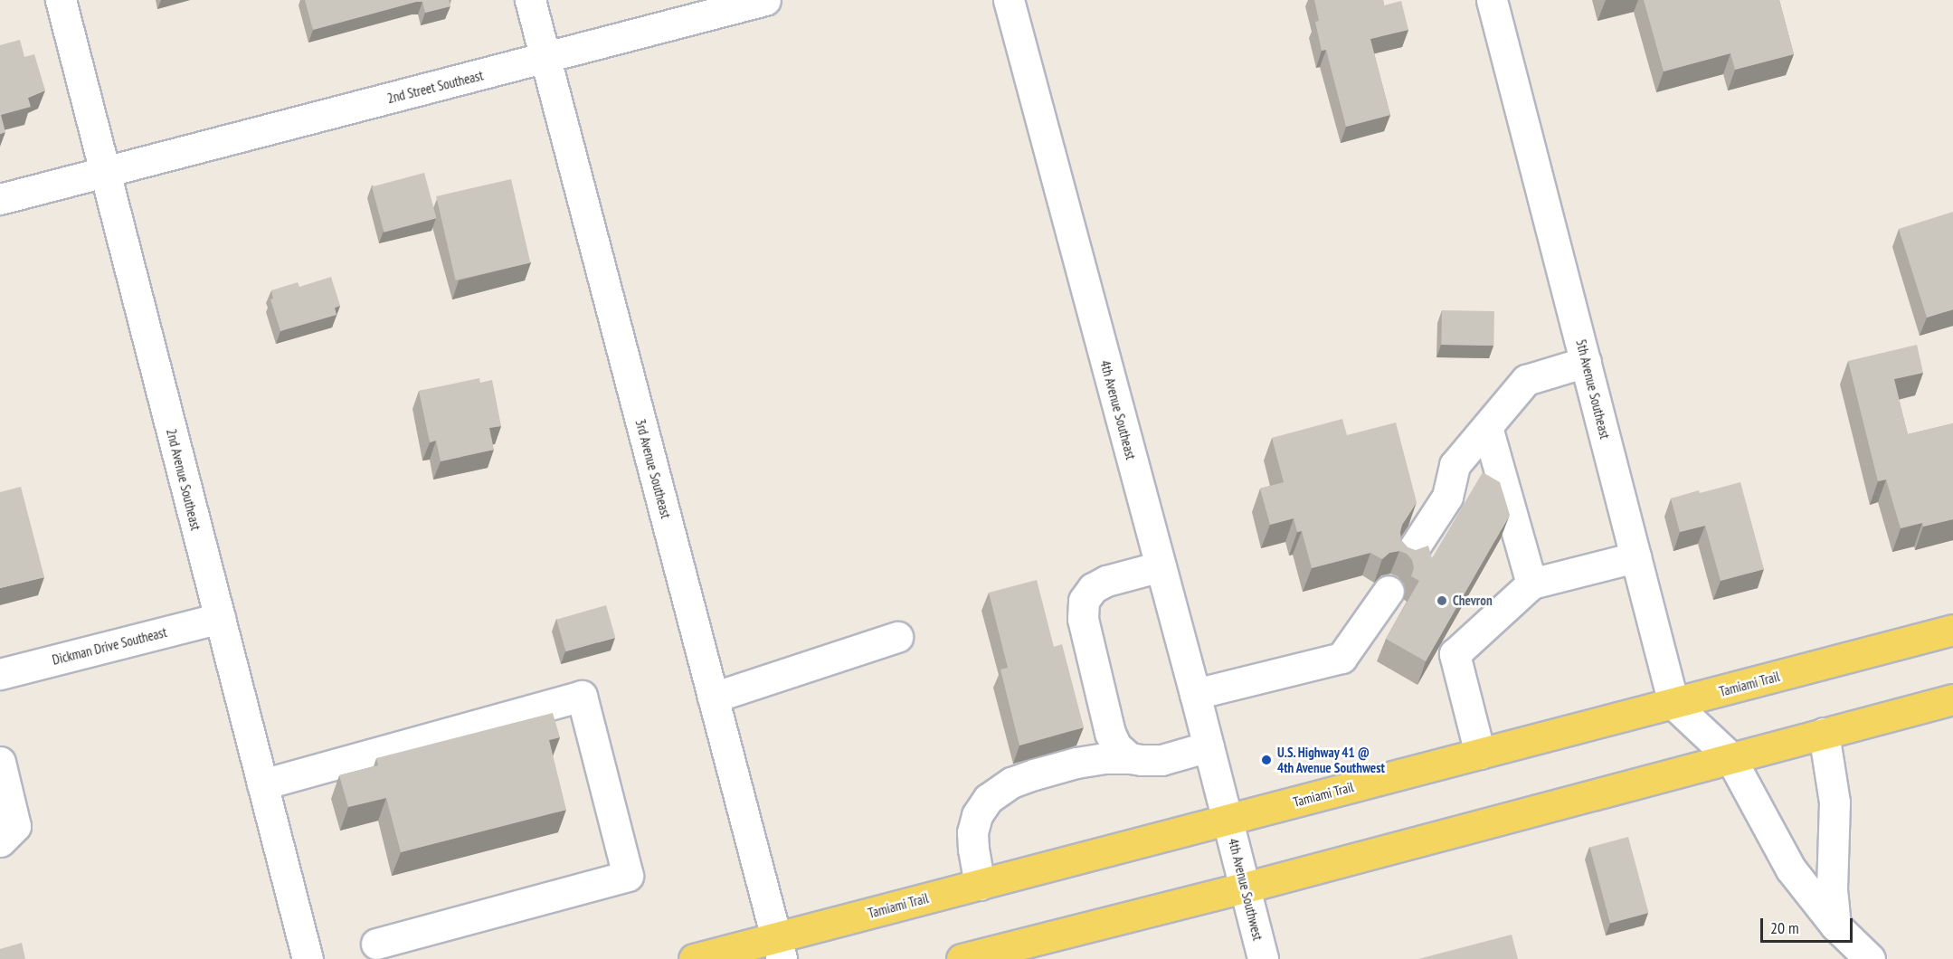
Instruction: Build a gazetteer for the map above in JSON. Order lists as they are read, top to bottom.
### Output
{
  "streets": {
    "main road": ["Tamiami Trail"],
    "street": [
      "2nd Street Southeast",
      "5th Avenue Southeast",
      "4th Avenue Southeast",
      "3rd Avenue Southeast",
      "2nd Avenue Southeast",
      "Dickman Drive Southeast",
      "4th Avenue Southwest"
    ]
  },
  "crossings": [
    ["2nd Street Southeast", "3rd Avenue Southeast"],
    ["2nd Street Southeast", "2nd Avenue Southeast"],
    ["5th Avenue Southeast", "Tamiami Trail"],
    ["4th Avenue Southeast", "Tamiami Trail"],
    ["4th Avenue Southeast", "4th Avenue Southwest"],
    ["3rd Avenue Southeast", "Tamiami Trail"],
    ["2nd Avenue Southeast", "Dickman Drive Southeast"],
    ["Tamiami Trail", "4th Avenue Southwest"]
  ],
  "places": ["Chevron", "U.S. Highway 41 @ 4th Avenue Southwest"],
  "scale_bar": "20 m"
}
